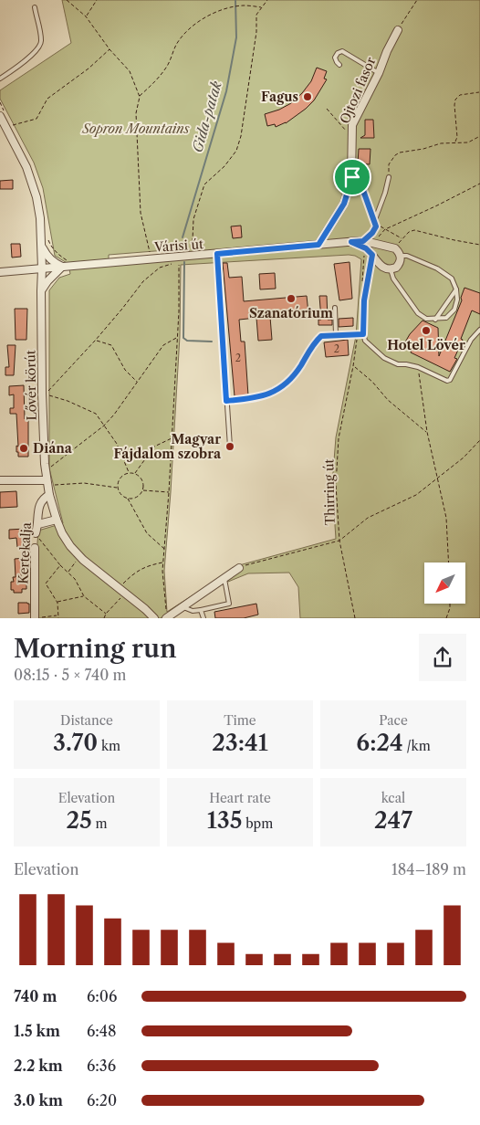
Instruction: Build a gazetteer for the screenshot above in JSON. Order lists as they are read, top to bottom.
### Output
{
  "streets": {
    "street": [
      "Ojtozi fasor",
      "Várisi út",
      "Lővér körút",
      "Kertekalja"
    ],
    "path": ["Thirring út"]
  },
  "crossings": [
    ["Ojtozi fasor", "Várisi út"],
    ["Várisi út", "Lővér körút"],
    ["Lővér körút", "Kertekalja"]
  ],
  "water": ["Gida-patak"],
  "parks": ["Sopron Mountains"],
  "places": [
    "Fagus",
    "Szanatórium",
    "Hotel Lövér",
    "Magyar Fájdalom szobra",
    "Diána"
  ],
  "house_numbers": ["2", "2"],
  "north": "bottom left",
  "page": {
    "heading": ["Morning run", "08:15 · 5 × 740 m"],
    "stats": [
      ["Distance", "3.70 km"],
      ["Time", "23:41"],
      ["Pace", "6:24 /km"],
      ["Elevation", "25 m"],
      ["Heart rate", "135 bpm"],
      ["kcal", "247"]
    ],
    "chart": ["Elevation", "184–189 m"],
    "list": [
      {
        "name": "740 m",
        "note": "6:06"
      },
      {
        "name": "1.5 km",
        "note": "6:48"
      },
      {
        "name": "2.2 km",
        "note": "6:36"
      },
      {
        "name": "3.0 km",
        "note": "6:20"
      }
    ]
  }
}
